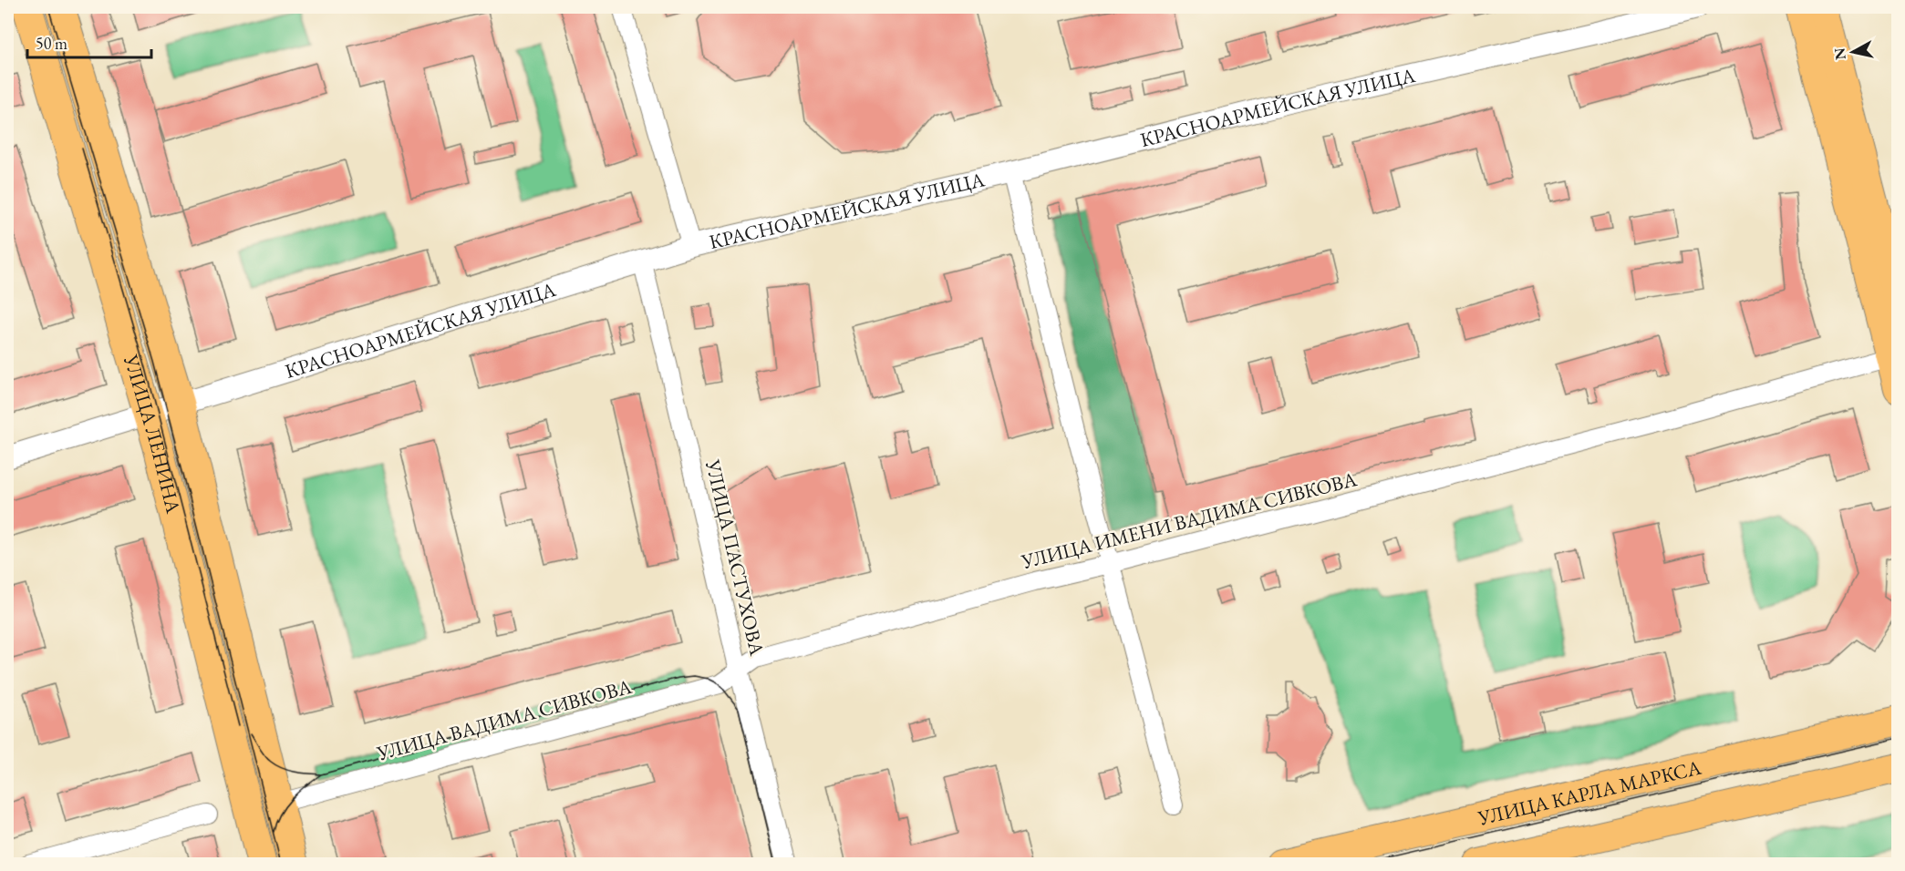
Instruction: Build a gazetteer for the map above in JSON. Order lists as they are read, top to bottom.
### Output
{
  "streets": {
    "main road": ["УЛИЦА ЛЕНИНА", "УЛИЦА КАРЛА МАРКСА"],
    "street": [
      "КРАСНОАРМЕЙСКАЯ УЛИЦА",
      "УЛИЦА ИМЕНИ ВАДИМА СИВКОВА",
      "УЛИЦА ПАСТУХОВА",
      "УЛИЦА ВАДИМА СИВКОВА"
    ]
  },
  "crossings": [
    ["КРАСНОАРМЕЙСКАЯ УЛИЦА", "УЛИЦА ЛЕНИНА"],
    ["КРАСНОАРМЕЙСКАЯ УЛИЦА", "УЛИЦА ПАСТУХОВА"],
    ["УЛИЦА ЛЕНИНА", "УЛИЦА ВАДИМА СИВКОВА"],
    ["УЛИЦА ИМЕНИ ВАДИМА СИВКОВА", "УЛИЦА ПАСТУХОВА"],
    ["УЛИЦА ИМЕНИ ВАДИМА СИВКОВА", "УЛИЦА ВАДИМА СИВКОВА"],
    ["УЛИЦА ПАСТУХОВА", "УЛИЦА ВАДИМА СИВКОВА"]
  ],
  "scale_bar": "50 m",
  "north": "left"
}
